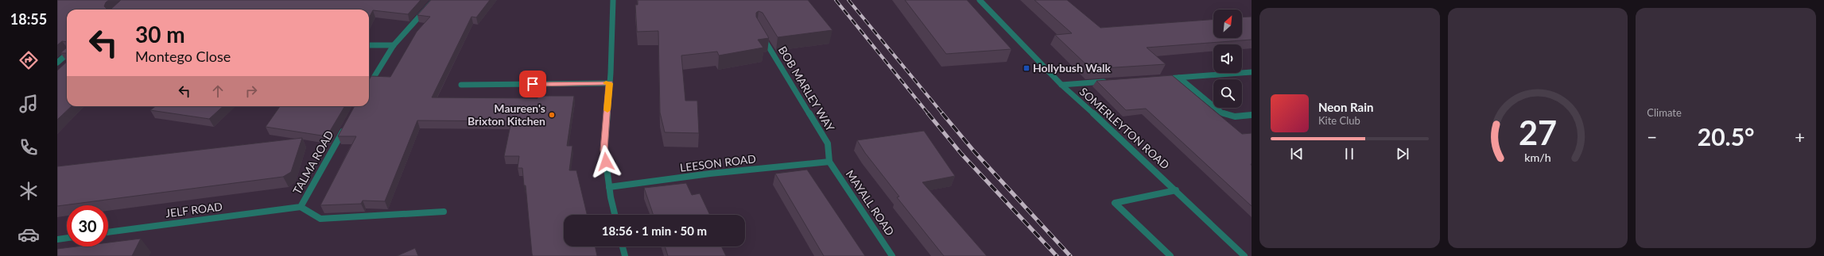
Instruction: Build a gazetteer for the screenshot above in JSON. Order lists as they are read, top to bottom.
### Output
{
  "streets": {
    "street": [
      "BOB MARLEY WAY",
      "SOMERLEYTON ROAD",
      "TALMA ROAD",
      "LEESON ROAD",
      "MAYALL ROAD",
      "JELF ROAD"
    ]
  },
  "crossings": [
    ["BOB MARLEY WAY", "LEESON ROAD"],
    ["BOB MARLEY WAY", "MAYALL ROAD"],
    ["TALMA ROAD", "JELF ROAD"],
    ["LEESON ROAD", "MAYALL ROAD"]
  ],
  "places": {
    "transit": ["Hollybush Walk"],
    "other": ["Maureen's Brixton Kitchen"]
  },
  "north": "top right",
  "page": {
    "tabs": "18:55",
    "tile": "Climate",
    "turn": ["30 m", "Montego Close"],
    "song": ["Neon Rain", "Kite Club"],
    "heat": ["−", "20.5°", "+"],
    "limit": "30",
    "trip": "18:56 · 1 min · 50 m",
    "gauge": ["27", "km/h"]
  }
}
